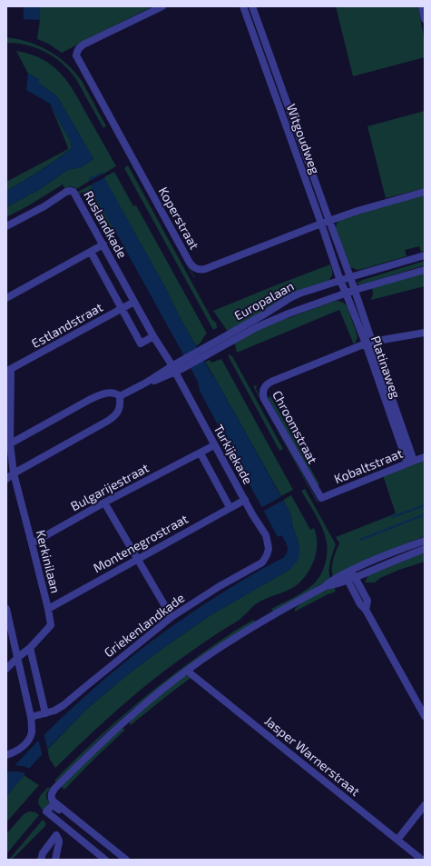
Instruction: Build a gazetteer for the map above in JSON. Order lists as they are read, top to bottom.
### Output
{
  "streets": {
    "street": [
      "Witgoudweg",
      "Koperstraat",
      "Ruslandkade",
      "Europalaan",
      "Estlandstraat",
      "Platinaweg",
      "Chroomstraat",
      "Turkijekade",
      "Kobaltstraat",
      "Bulgarijestraat",
      "Montenegrostraat",
      "Kerkinilaan",
      "Griekenlandkade",
      "Jasper Warnerstraat"
    ]
  },
  "crossings": [
    ["Witgoudweg", "Koperstraat"],
    ["Witgoudweg", "Europalaan"],
    ["Witgoudweg", "Platinaweg"],
    ["Ruslandkade", "Europalaan"],
    ["Ruslandkade", "Estlandstraat"],
    ["Ruslandkade", "Turkijekade"],
    ["Europalaan", "Platinaweg"],
    ["Europalaan", "Turkijekade"],
    ["Estlandstraat", "Kerkinilaan"],
    ["Platinaweg", "Chroomstraat"],
    ["Platinaweg", "Kobaltstraat"],
    ["Chroomstraat", "Kobaltstraat"],
    ["Turkijekade", "Bulgarijestraat"],
    ["Turkijekade", "Montenegrostraat"],
    ["Turkijekade", "Griekenlandkade"],
    ["Bulgarijestraat", "Kerkinilaan"],
    ["Montenegrostraat", "Kerkinilaan"]
  ]
}
